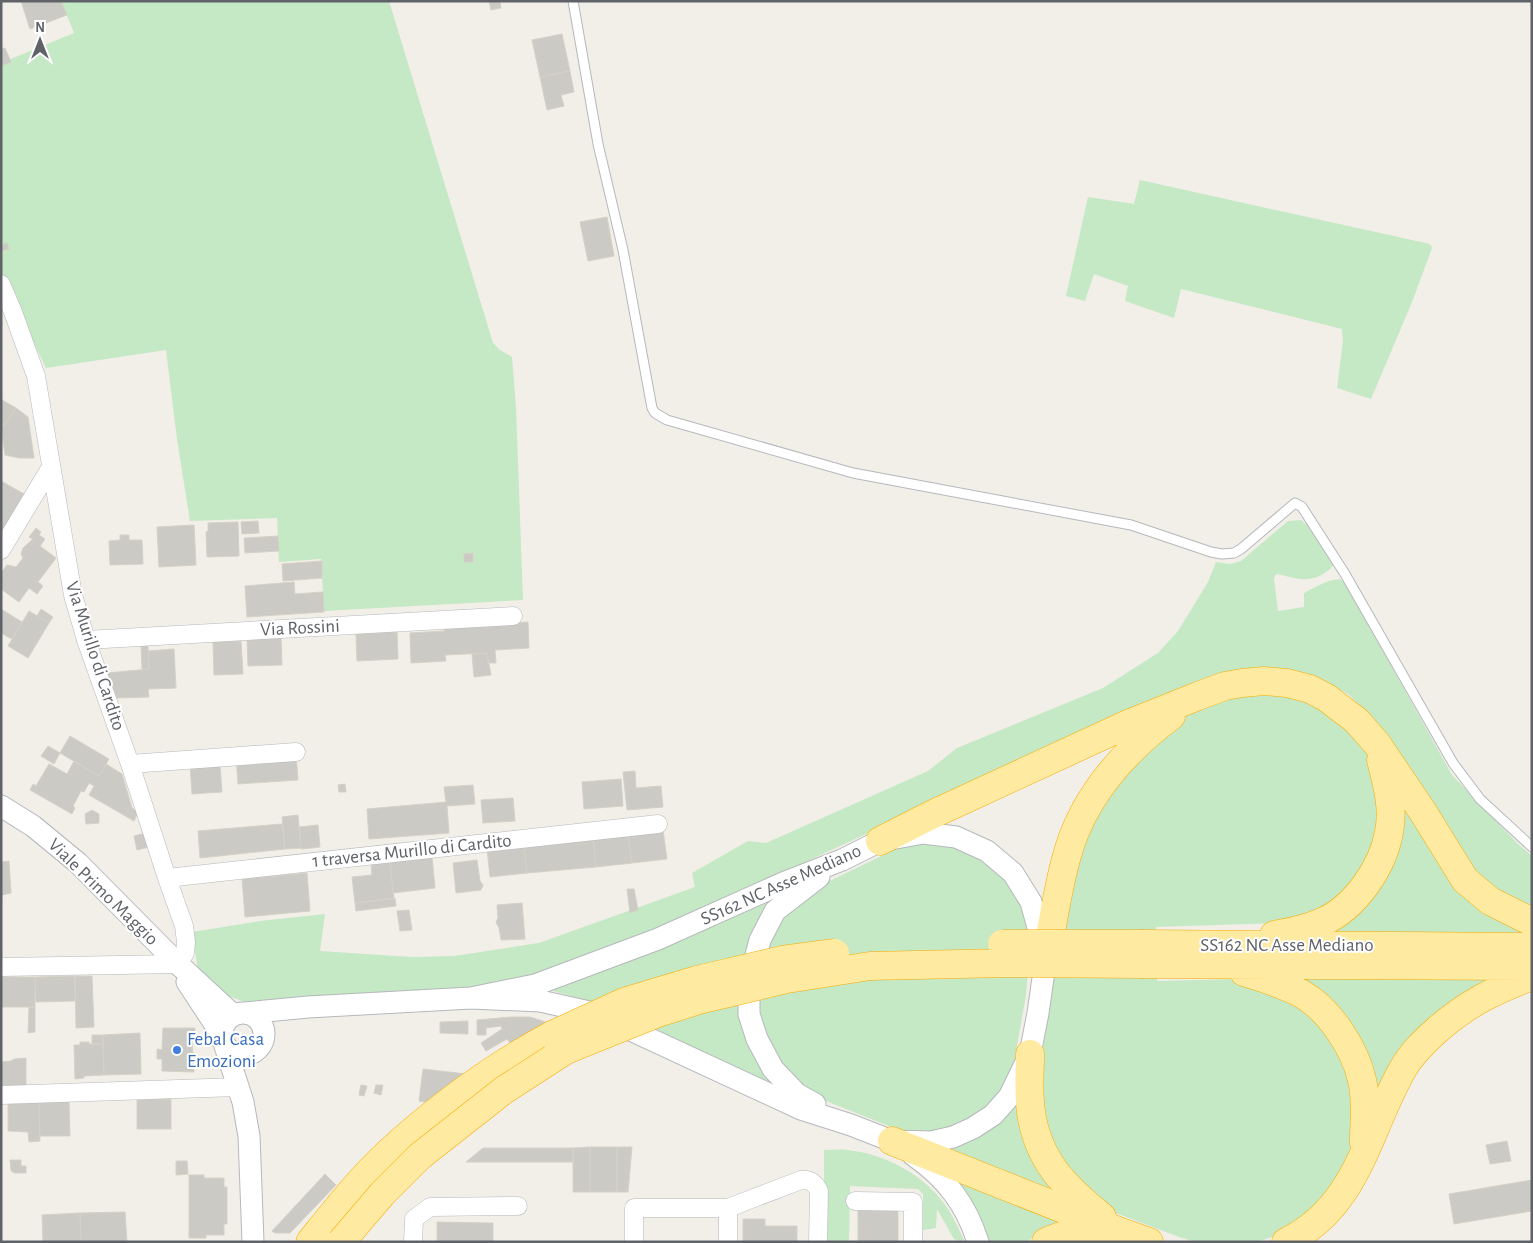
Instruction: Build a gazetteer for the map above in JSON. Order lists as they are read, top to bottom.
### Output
{
  "streets": {
    "highway": ["SS162 NC Asse Mediano"],
    "street": [
      "Via Rossini",
      "Via Murillo di Cardito",
      "1 traversa Murillo di Cardito",
      "Viale Primo Maggio"
    ]
  },
  "crossings": [
    ["Via Rossini", "Via Murillo di Cardito"],
    ["Via Murillo di Cardito", "1 traversa Murillo di Cardito"],
    ["Via Murillo di Cardito", "Viale Primo Maggio"],
    ["SS162 NC Asse Mediano", "Viale Primo Maggio"]
  ],
  "places": ["Febal Casa Emozioni"],
  "north": "top"
}
